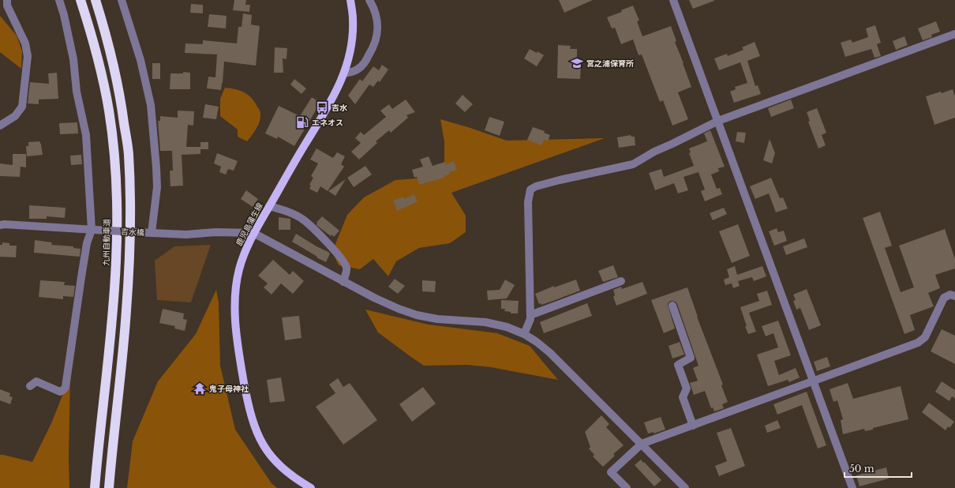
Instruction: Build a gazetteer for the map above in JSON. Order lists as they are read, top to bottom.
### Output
{
  "streets": {
    "highway": ["九州自動車道"],
    "main road": ["鹿児島蒲生線"],
    "street": ["吉水橋"]
  },
  "crossings": [
    ["鹿児島蒲生線", "吉水橋"]
  ],
  "places": {
    "school or university": ["宮之浦保育所"],
    "bus stop": ["吉水"],
    "fuel station": ["エネオス"],
    "temple": ["鬼子母神社"]
  },
  "scale_bar": "50 m"
}
